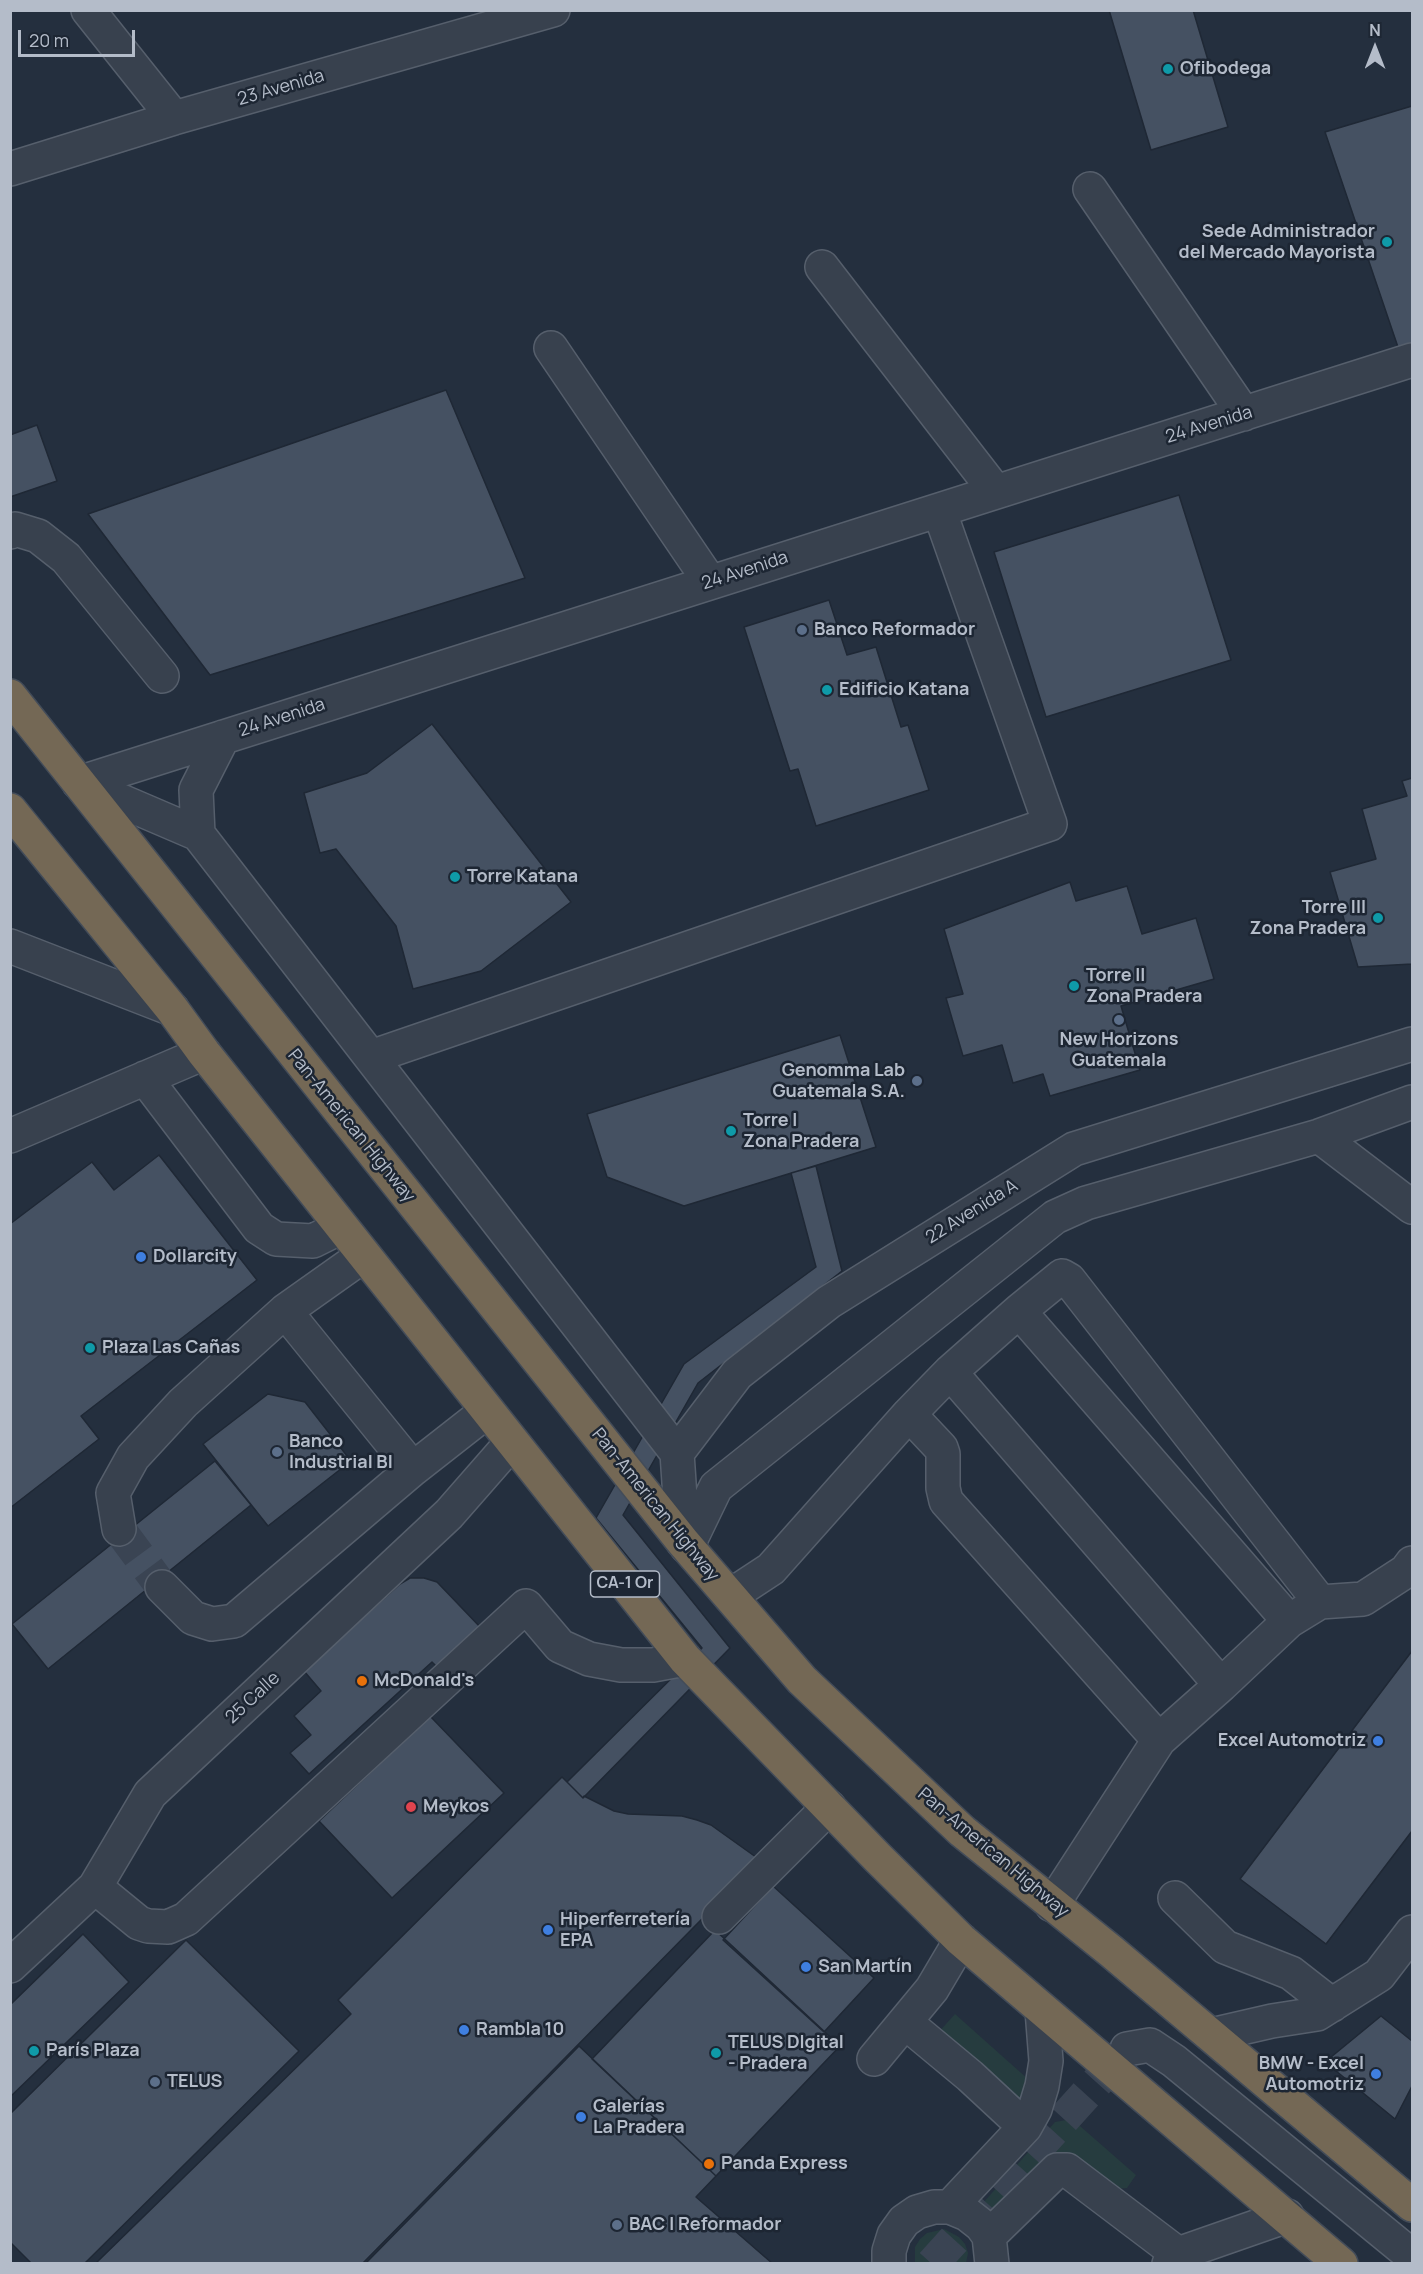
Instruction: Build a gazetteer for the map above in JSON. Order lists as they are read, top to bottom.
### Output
{
  "streets": {
    "highway": ["Pan-American Highway", "CA-1 Or"],
    "street": [
      "23 Avenida",
      "24 Avenida",
      "22 Avenida A",
      "25 Calle"
    ]
  },
  "crossings": [
    ["24 Avenida", "Pan-American Highway"],
    ["CA-1 Or", "25 Calle"]
  ],
  "places": [
    "Ofibodega",
    "Sede Administrador del Mercado Mayorista",
    "Banco Reformador",
    "Edificio Katana",
    "Torre Katana",
    "Torre III Zona Pradera",
    "Torre II Zona Pradera",
    "New Horizons Guatemala",
    "Genomma Lab Guatemala S.A.",
    "Torre I Zona Pradera",
    "Dollarcity",
    "Plaza Las Cañas",
    "Banco Industrial BI",
    "McDonald's",
    "Excel Automotriz",
    "Meykos",
    "Hiperferretería EPA",
    "San Martín",
    "Rambla 10",
    "París Plaza",
    "TELUS DIgital - Pradera",
    "BMW - Excel Automotriz",
    "TELUS",
    "Galerías La Pradera",
    "Panda Express",
    "BAC | Reformador"
  ],
  "scale_bar": "20 m",
  "north": "top"
}
